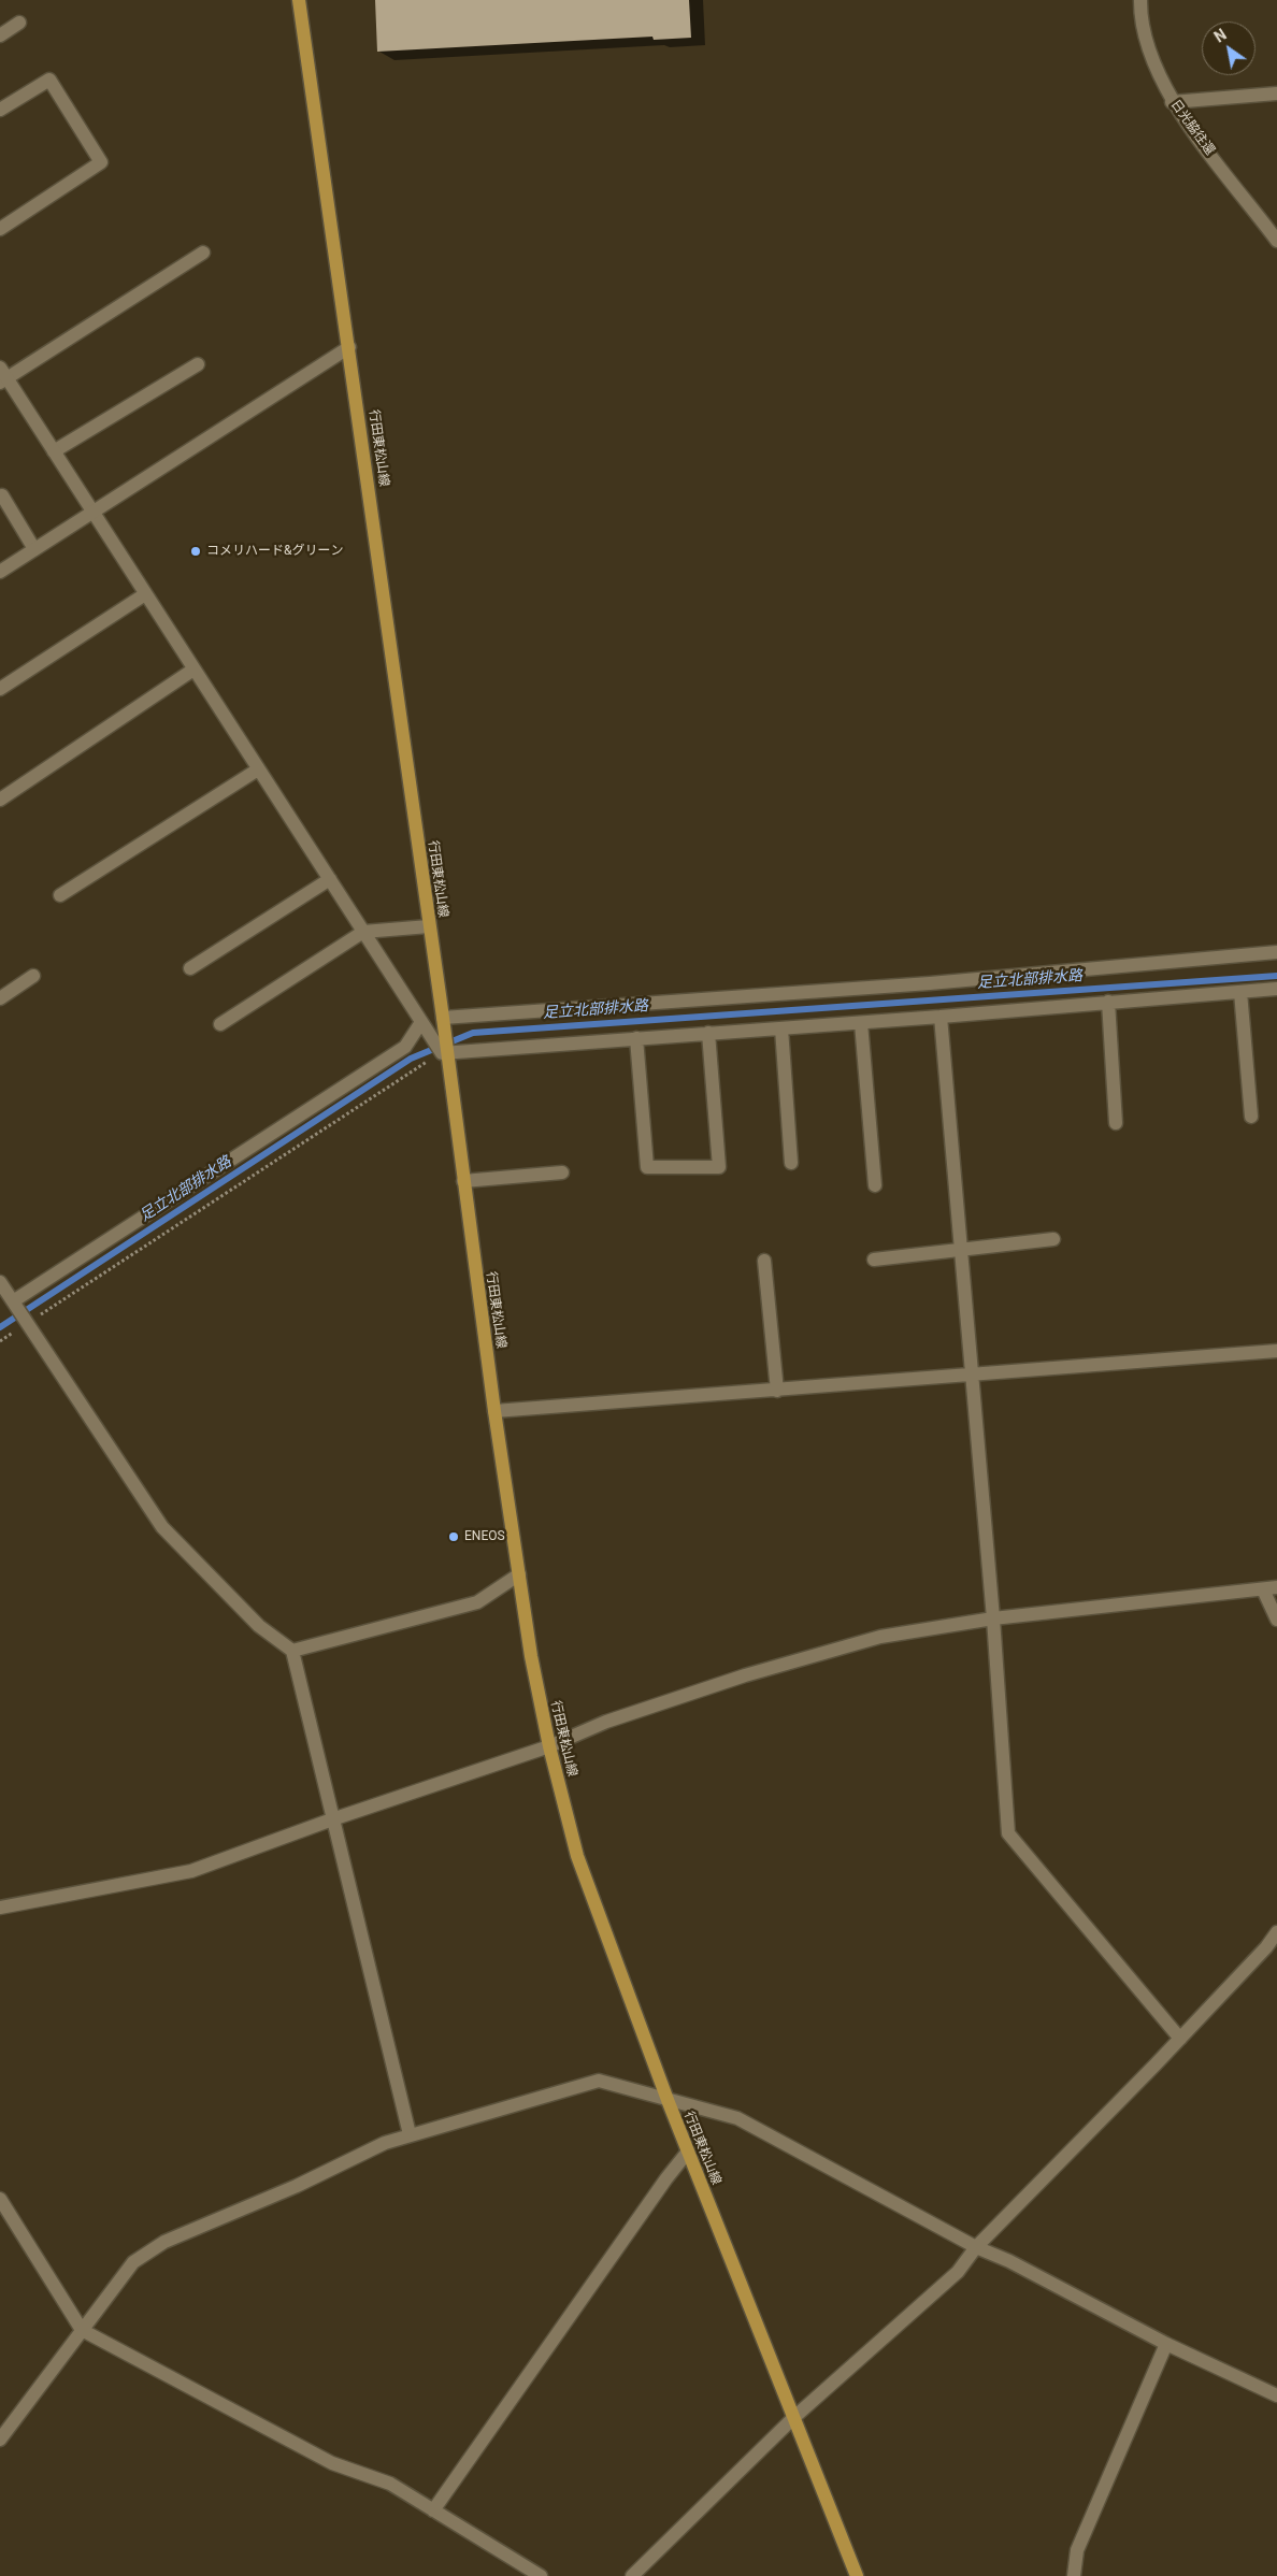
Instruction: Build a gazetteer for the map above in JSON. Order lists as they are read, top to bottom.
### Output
{
  "streets": {
    "main road": ["行田東松山線"],
    "street": ["日光脇往還"]
  },
  "water": ["足立北部排水路"],
  "places": ["コメリハード&グリーン", "ENEOS"],
  "north": "top left"
}
